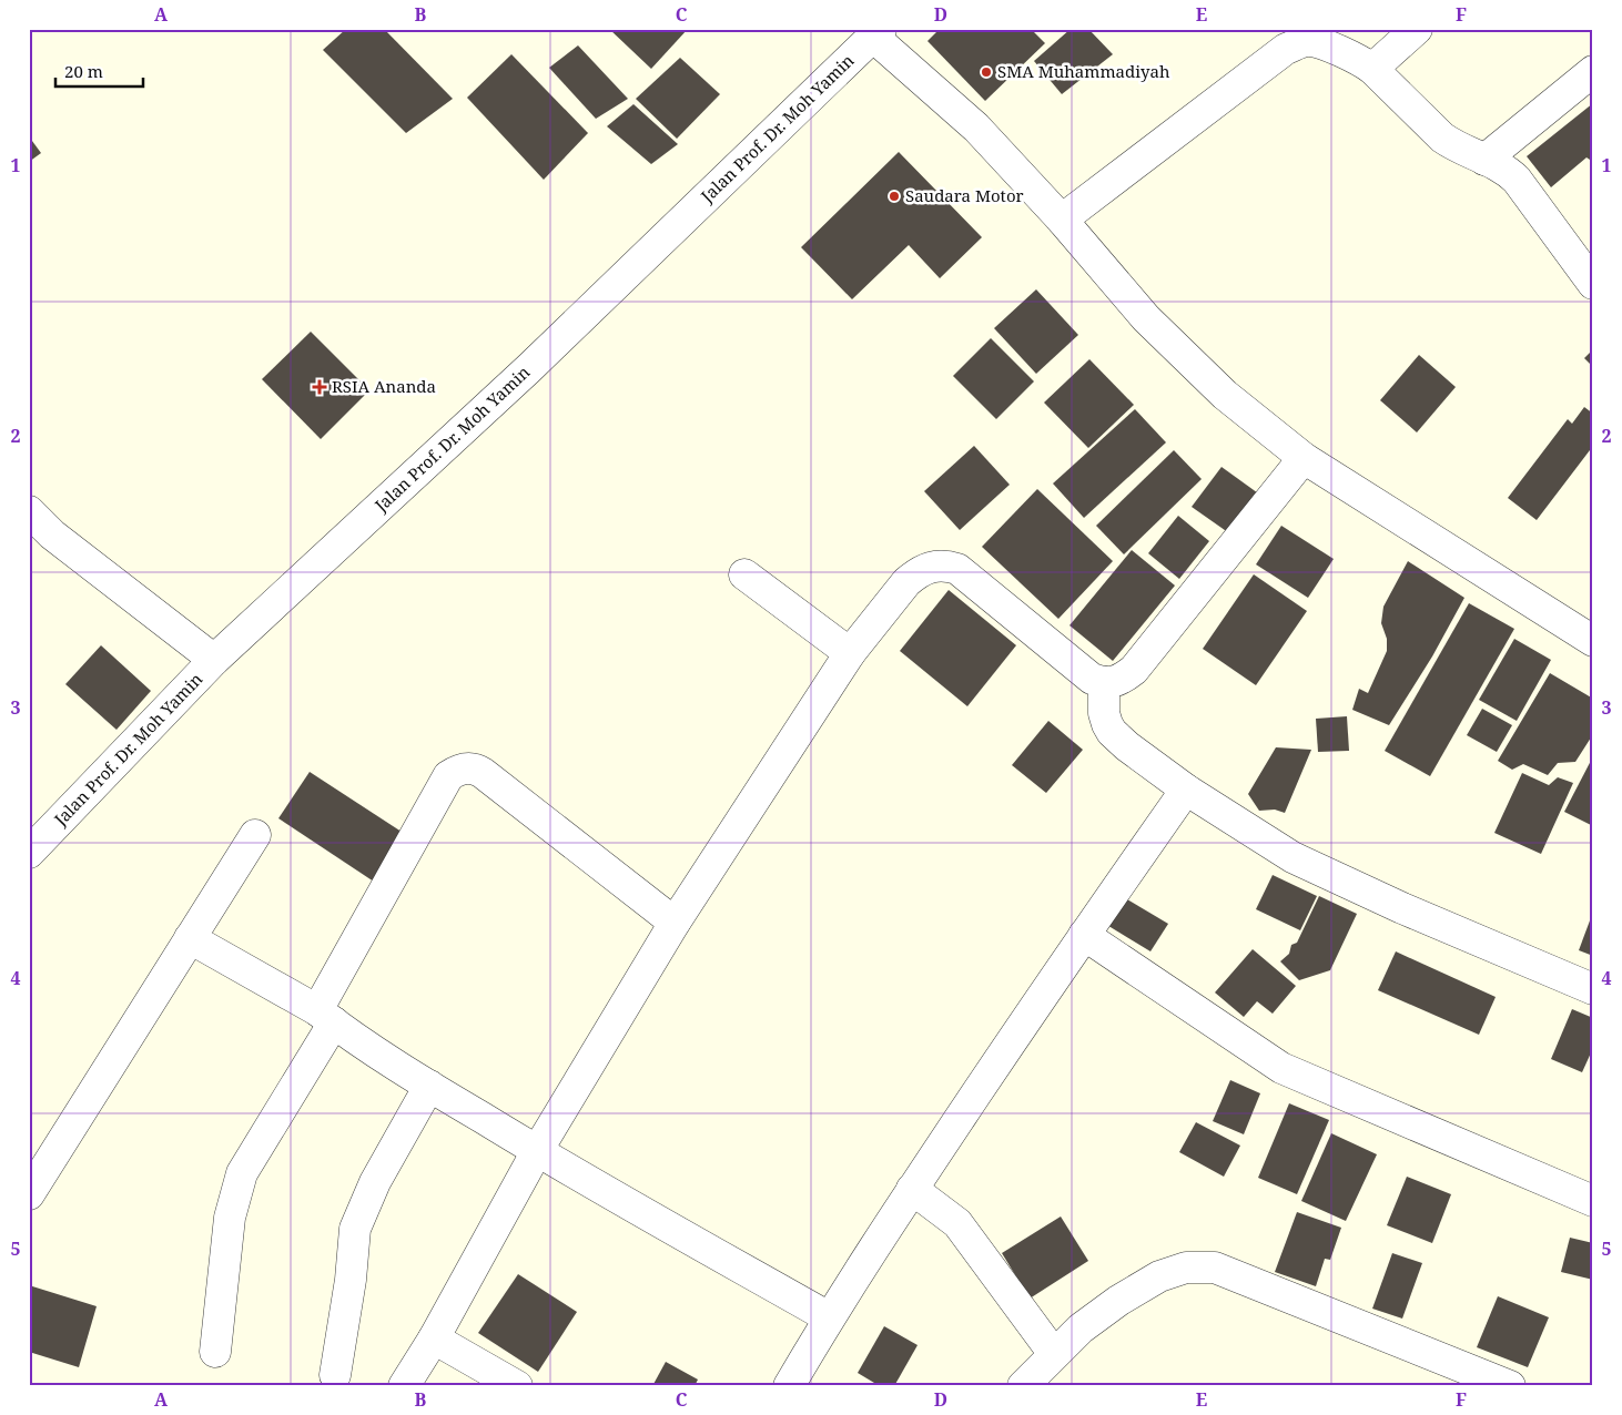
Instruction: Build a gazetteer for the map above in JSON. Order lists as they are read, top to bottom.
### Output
{
  "streets": {
    "street": ["Jalan Prof. Dr. Moh Yamin"]
  },
  "places": {
    "other": ["SMA Muhammadiyah", "Saudara Motor"],
    "health": ["RSIA Ananda"]
  },
  "scale_bar": "20 m",
  "grid": {
    "columns": [
      "A",
      "B",
      "C",
      "D",
      "E",
      "F"
    ],
    "rows": [
      "1",
      "2",
      "3",
      "4",
      "5"
    ]
  }
}
